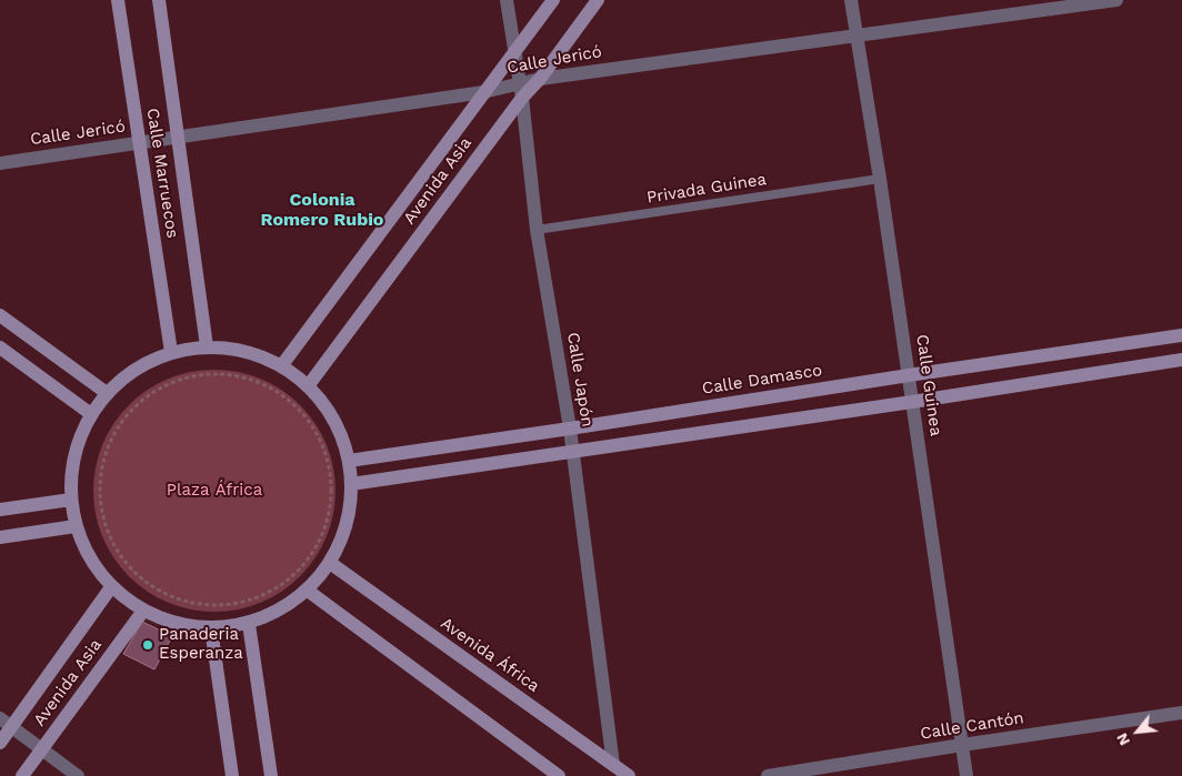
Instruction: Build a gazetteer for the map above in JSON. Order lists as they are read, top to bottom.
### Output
{
  "streets": {
    "street": [
      "Calle Jericó",
      "Calle Marruecos",
      "Avenida Asia",
      "Calle Japón",
      "Calle Damasco",
      "Calle Guinea",
      "Avenida África",
      "Calle Cantón"
    ],
    "lane": ["Privada Guinea"]
  },
  "crossings": [
    ["Calle Jericó", "Calle Marruecos"],
    ["Calle Jericó", "Avenida Asia"],
    ["Calle Jericó", "Calle Japón"],
    ["Calle Jericó", "Calle Guinea"],
    ["Avenida Asia", "Calle Japón"],
    ["Privada Guinea", "Calle Japón"],
    ["Privada Guinea", "Calle Guinea"],
    ["Calle Japón", "Calle Damasco"],
    ["Calle Japón", "Avenida África"],
    ["Calle Damasco", "Calle Guinea"],
    ["Calle Guinea", "Calle Cantón"]
  ],
  "districts": ["Colonia Romero Rubio"],
  "parks": ["Plaza África"],
  "places": ["Panaderia Esperanza"],
  "north": "bottom left"
}
